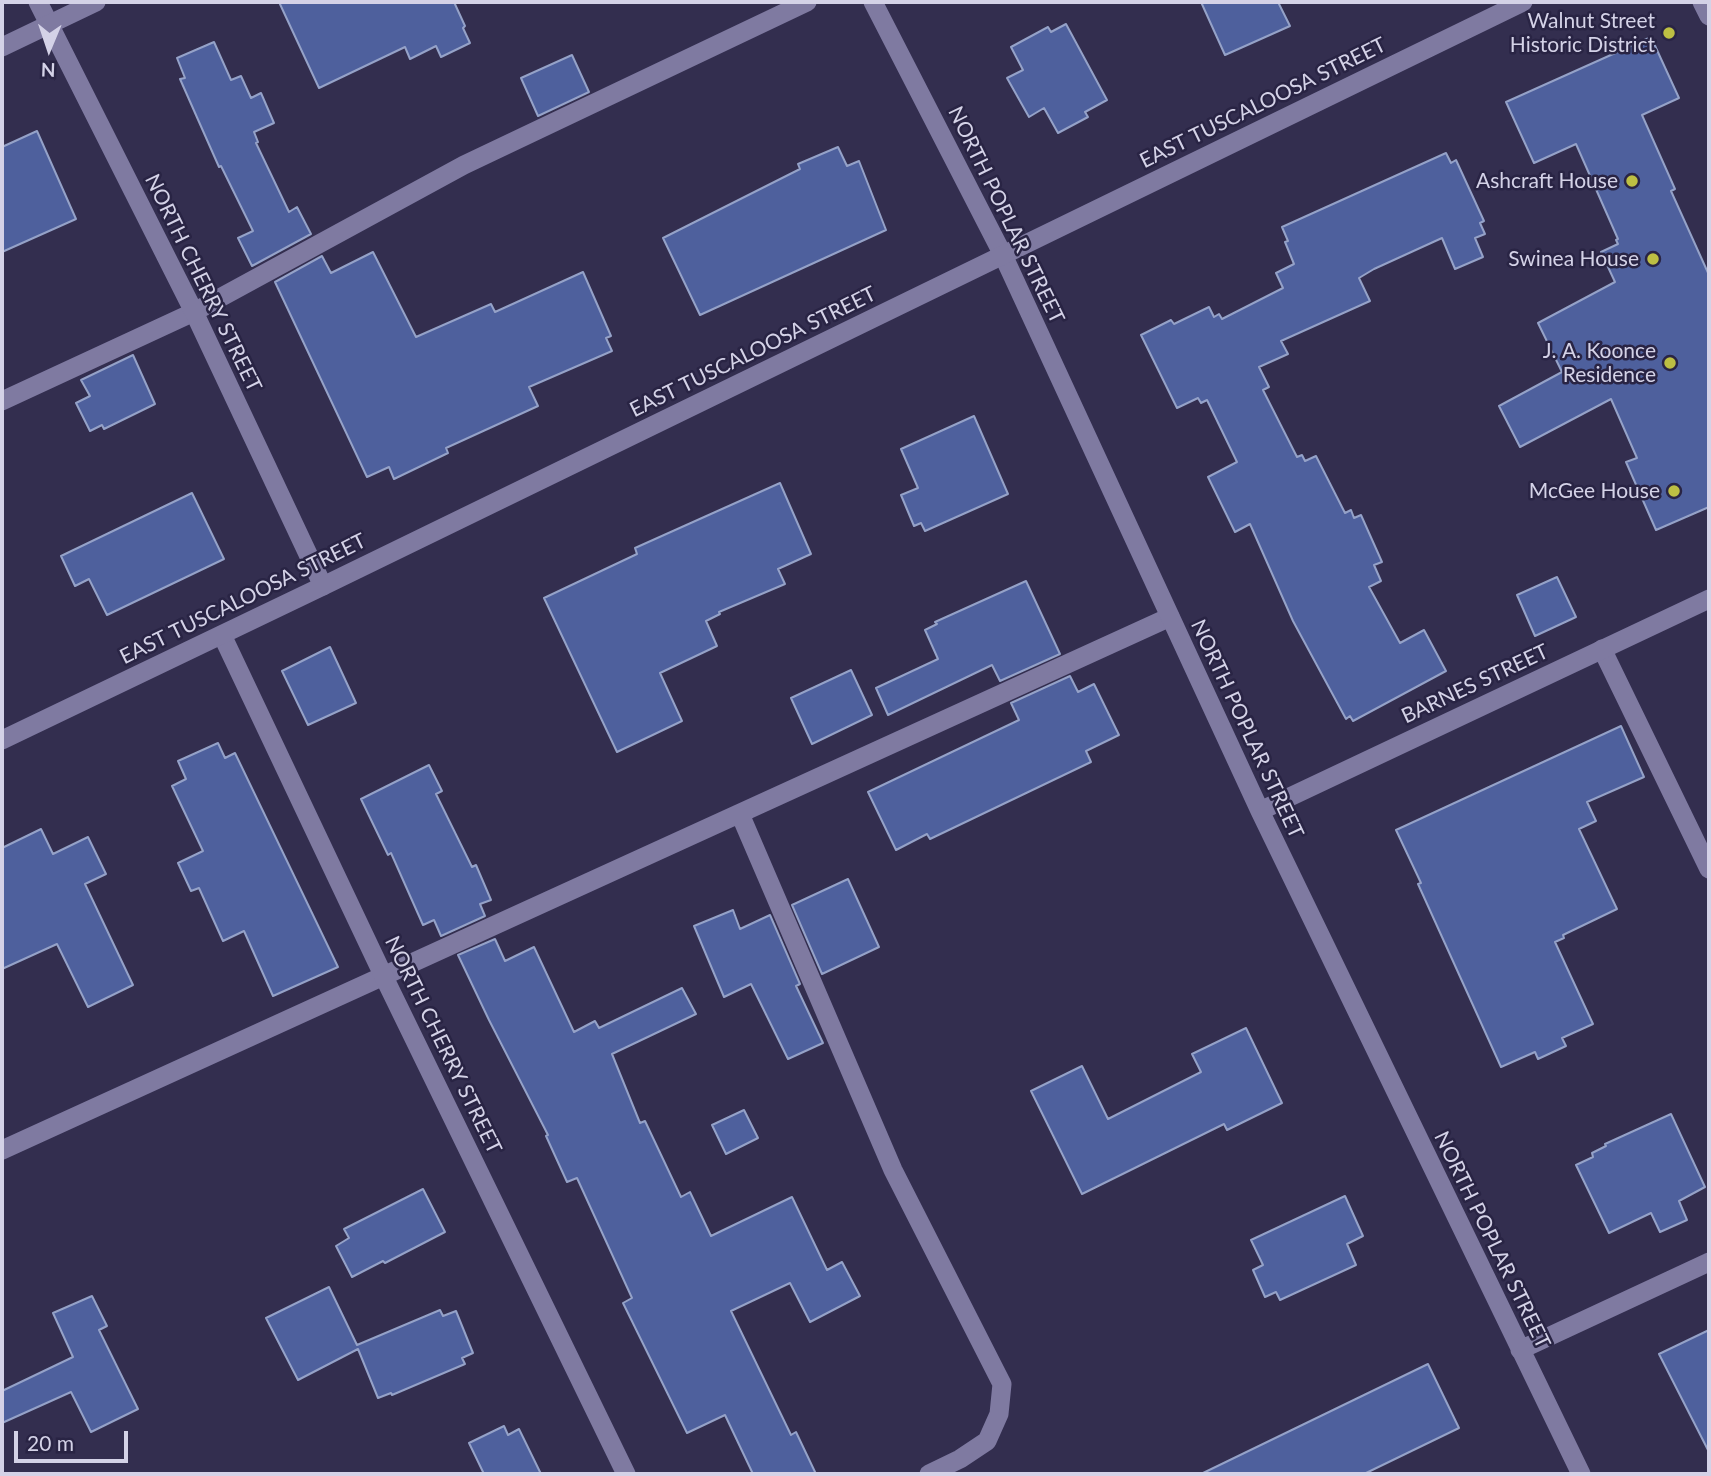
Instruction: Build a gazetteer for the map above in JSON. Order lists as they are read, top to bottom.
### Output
{
  "streets": {
    "street": [
      "EAST TUSCALOOSA STREET",
      "NORTH POPLAR STREET",
      "NORTH CHERRY STREET",
      "BARNES STREET"
    ]
  },
  "crossings": [
    ["EAST TUSCALOOSA STREET", "NORTH POPLAR STREET"],
    ["EAST TUSCALOOSA STREET", "NORTH CHERRY STREET"],
    ["NORTH POPLAR STREET", "BARNES STREET"]
  ],
  "places": [
    "Walnut Street Historic District",
    "Ashcraft House",
    "Swinea House",
    "J. A. Koonce Residence",
    "McGee House"
  ],
  "scale_bar": "20 m",
  "north": "bottom"
}
